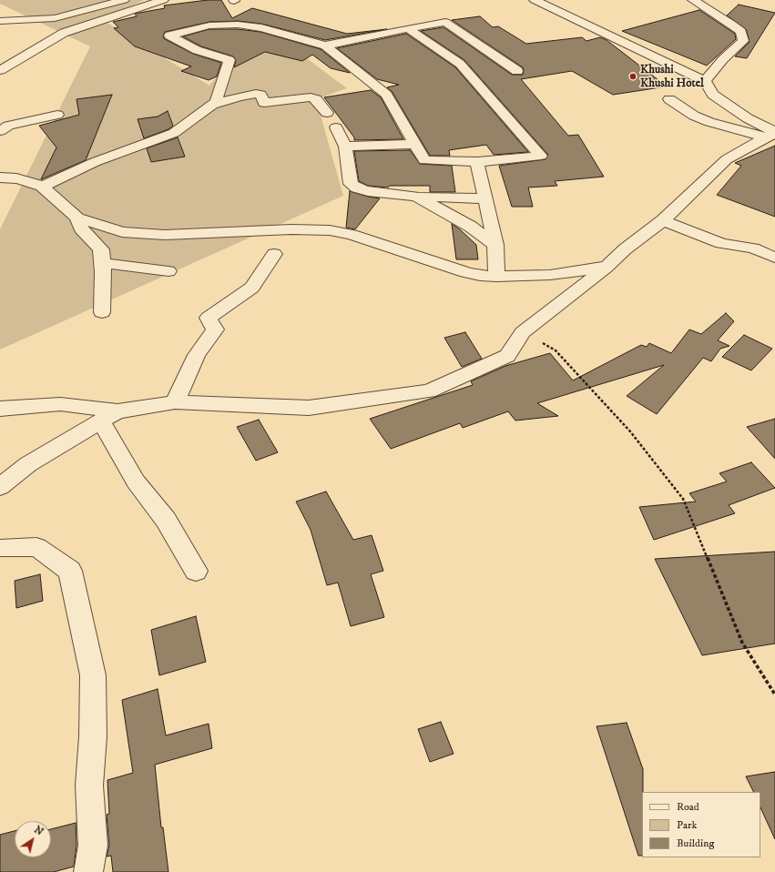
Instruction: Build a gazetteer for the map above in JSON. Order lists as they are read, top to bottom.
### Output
{
  "places": ["Khushi Khushi Hotel"],
  "legend": ["Road", "Park", "Building"],
  "north": "top right"
}
